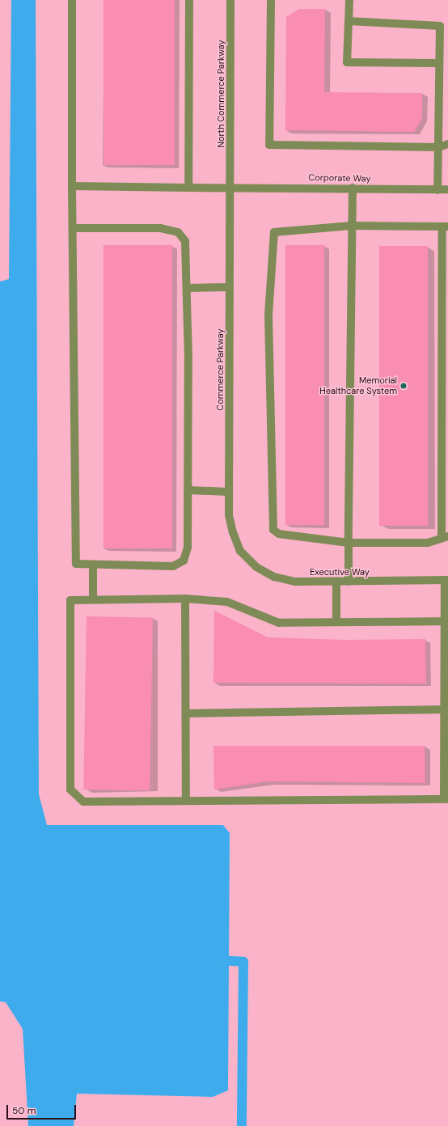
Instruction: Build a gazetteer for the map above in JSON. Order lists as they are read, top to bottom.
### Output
{
  "streets": {
    "street": [
      "North Commerce Parkway",
      "Corporate Way",
      "Commerce Parkway",
      "Executive Way"
    ]
  },
  "crossings": [
    ["North Commerce Parkway", "Corporate Way"],
    ["North Commerce Parkway", "Commerce Parkway"],
    ["Corporate Way", "Commerce Parkway"],
    ["Commerce Parkway", "Executive Way"]
  ],
  "places": ["Memorial Healthcare System"],
  "scale_bar": "50 m"
}
